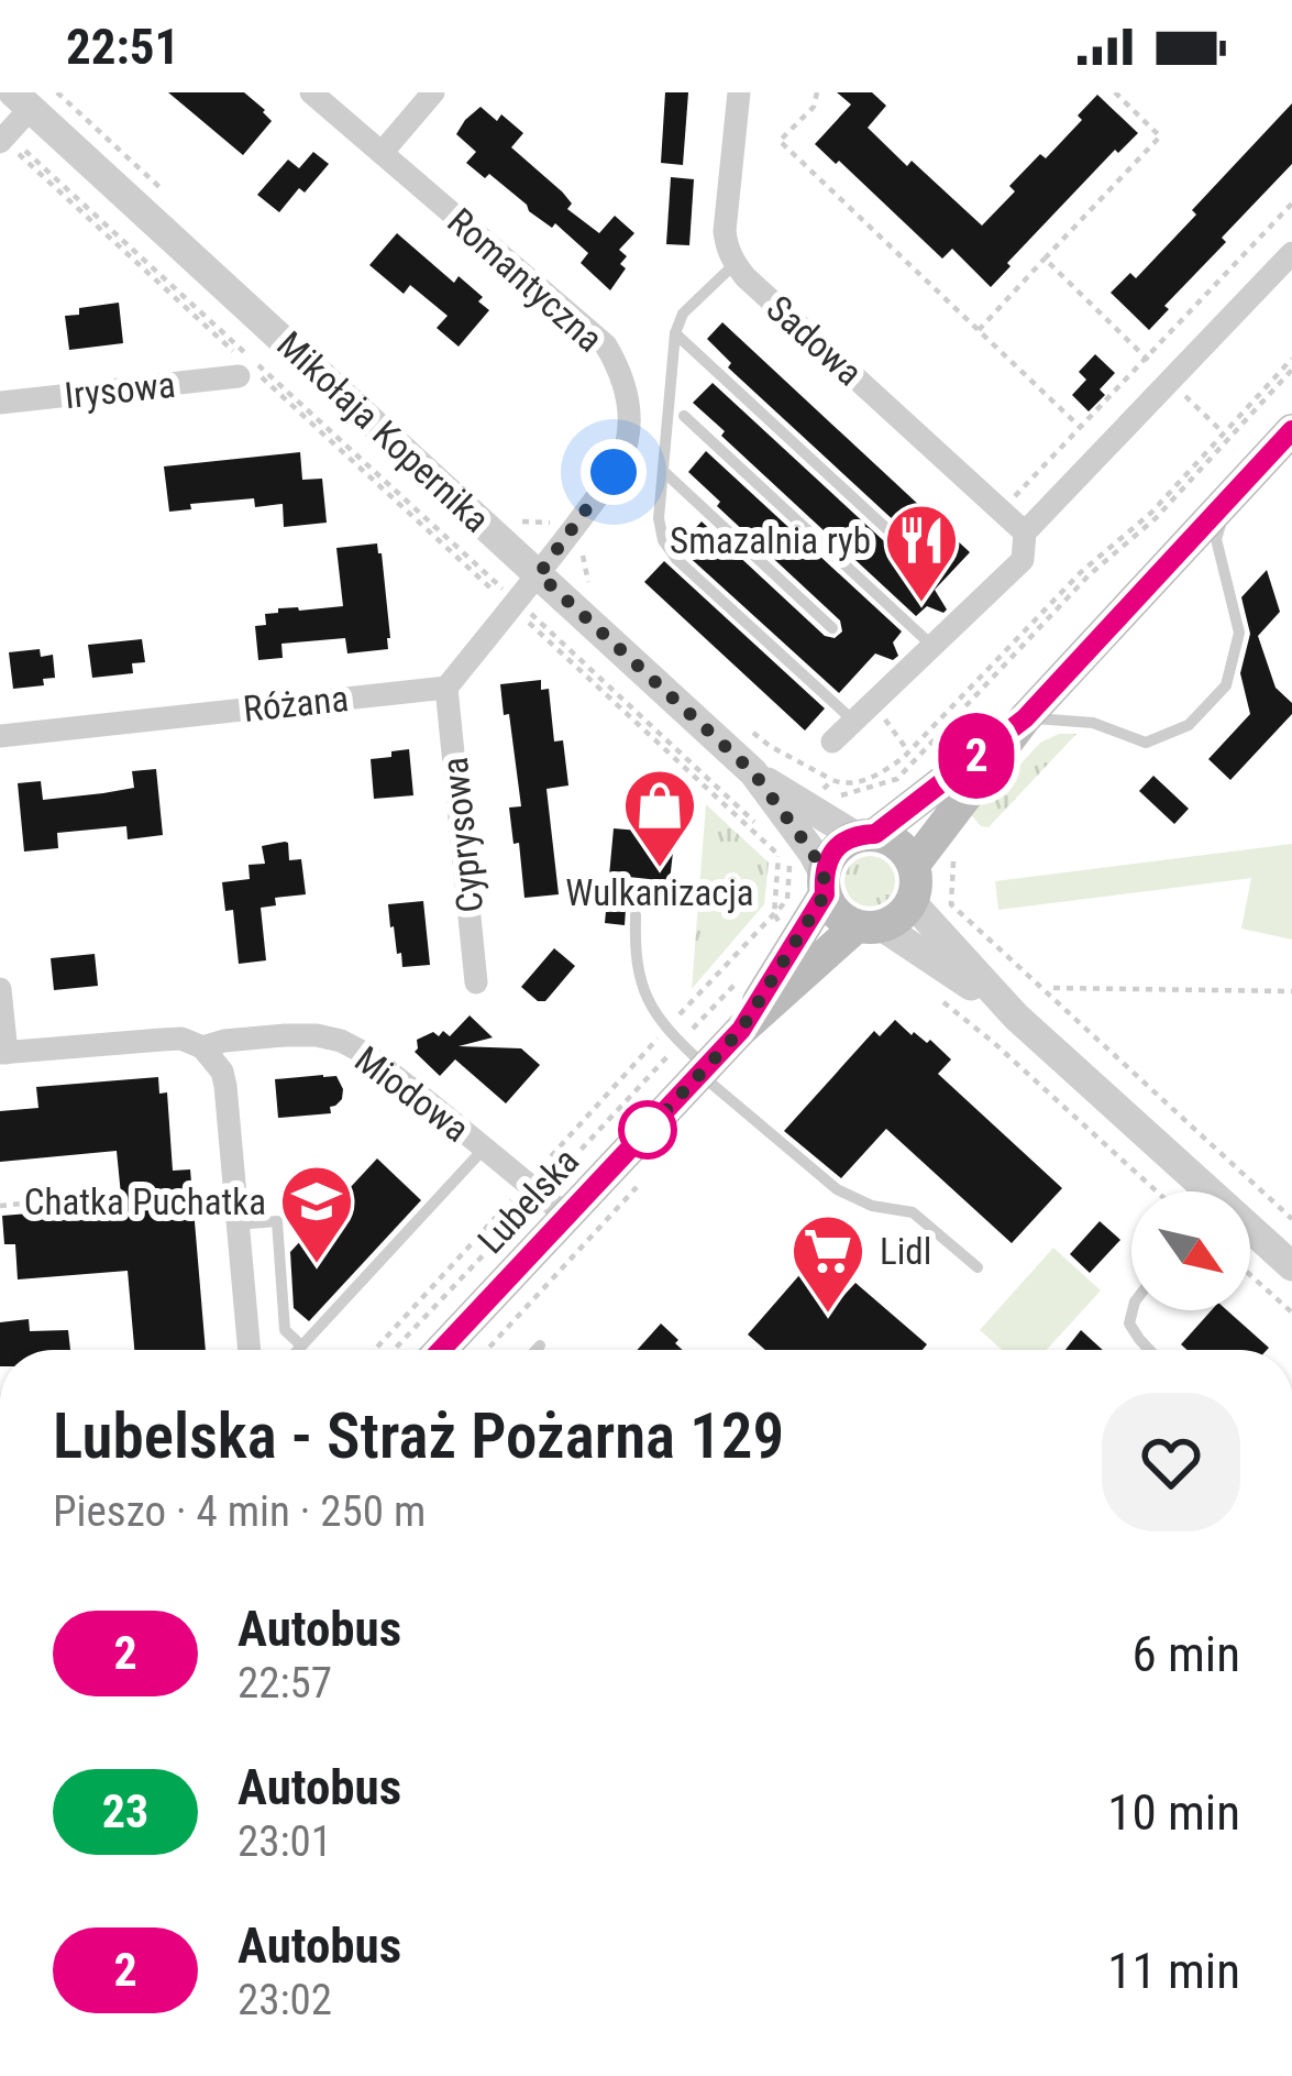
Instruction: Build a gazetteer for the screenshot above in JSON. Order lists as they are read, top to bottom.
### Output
{
  "streets": {
    "main road": ["Lubelska"],
    "street": [
      "Romantyczna",
      "Sadowa",
      "Irysowa",
      "Mikołaja Kopernika",
      "Różana",
      "Cyprysowa",
      "Miodowa"
    ]
  },
  "crossings": [
    ["Romantyczna", "Mikołaja Kopernika"],
    ["Mikołaja Kopernika", "Lubelska"],
    ["Różana", "Cyprysowa"],
    ["Miodowa", "Lubelska"]
  ],
  "places": {
    "restaurant": ["Smazalnia ryb"],
    "shop": ["Wulkanizacja"],
    "school or university": ["Chatka Puchatka"],
    "supermarket": ["Lidl"]
  },
  "lines": ["bus line 2"],
  "north": "bottom right",
  "page": {
    "status": "22:51",
    "on_map": "2",
    "heading": ["Lubelska - Straż Pożarna 129", "Pieszo · 4 min · 250 m"],
    "list": [
      {
        "mark": "2",
        "name": "Autobus",
        "note": "22:57",
        "value": "6 min"
      },
      {
        "mark": "23",
        "name": "Autobus",
        "note": "23:01",
        "value": "10 min"
      },
      {
        "mark": "2",
        "name": "Autobus",
        "note": "23:02",
        "value": "11 min"
      }
    ]
  }
}
